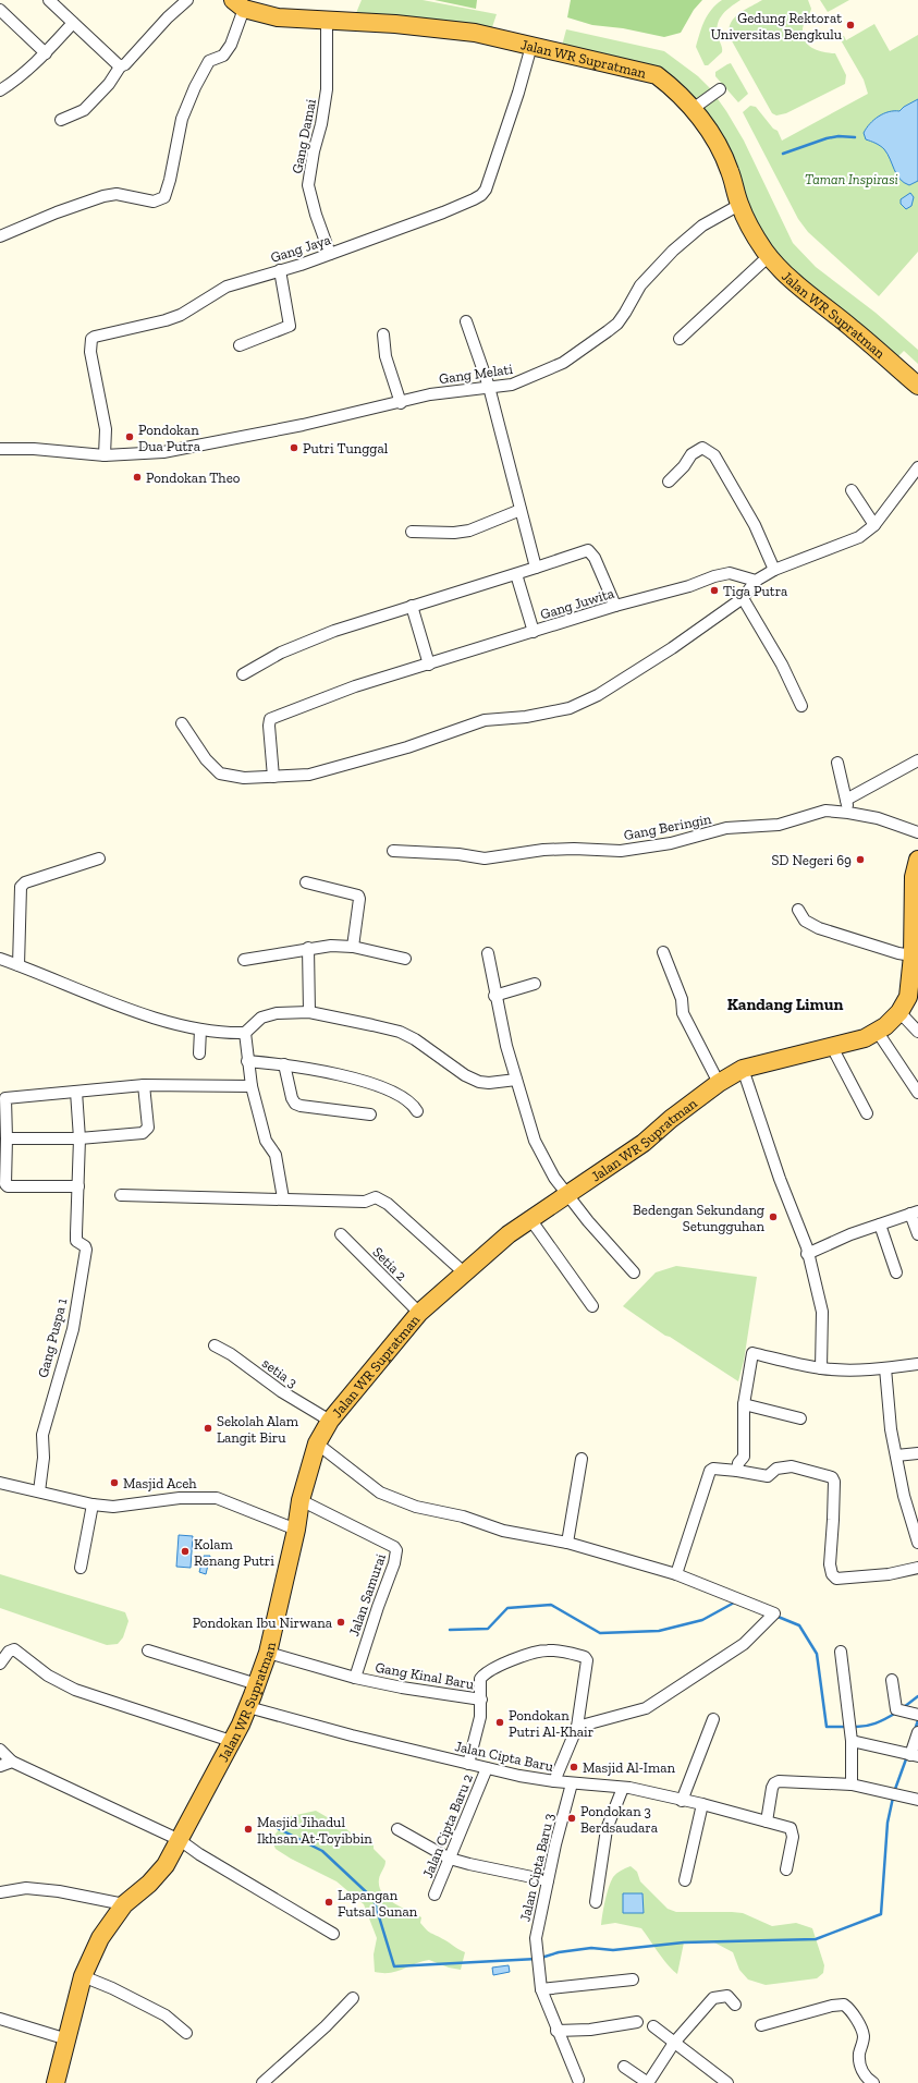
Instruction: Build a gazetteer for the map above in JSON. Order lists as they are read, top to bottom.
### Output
{
  "streets": {
    "highway": ["Jalan WR Supratman"],
    "street": [
      "Gang Damai",
      "Gang Jaya",
      "Gang Melati",
      "Gang Juwita",
      "Gang Beringin",
      "Setia 2",
      "Gang Puspa 1",
      "setia 3",
      "Jalan Samurai",
      "Gang Kinal Baru",
      "Jalan Cipta Baru",
      "Jalan Cipta Baru 2",
      "Jalan Cipta Baru 3"
    ]
  },
  "crossings": [
    ["Jalan WR Supratman", "Gang Damai"],
    ["Jalan WR Supratman", "Gang Jaya"],
    ["Jalan WR Supratman", "Gang Melati"],
    ["Jalan WR Supratman", "Setia 2"],
    ["Jalan WR Supratman", "setia 3"],
    ["Jalan WR Supratman", "Jalan Samurai"],
    ["Jalan WR Supratman", "Gang Kinal Baru"],
    ["Jalan WR Supratman", "Jalan Cipta Baru"],
    ["Gang Damai", "Gang Jaya"],
    ["Gang Jaya", "Gang Melati"],
    ["Jalan Samurai", "Gang Kinal Baru"],
    ["Jalan Cipta Baru", "Jalan Cipta Baru 2"],
    ["Jalan Cipta Baru", "Jalan Cipta Baru 3"]
  ],
  "districts": ["Kandang Limun"],
  "parks": ["Taman Inspirasi"],
  "places": [
    "Gedung Rektorat Universitas Bengkulu",
    "Pondokan Dua Putra",
    "Putri Tunggal",
    "Pondokan Theo",
    "Tiga Putra",
    "SD Negeri 69",
    "Bedengan Sekundang Setungguhan",
    "Sekolah Alam Langit Biru",
    "Masjid Aceh",
    "Kolam Renang Putri",
    "Pondokan Ibu Nirwana",
    "Pondokan Putri Al-Khair",
    "Masjid Al-Iman",
    "Pondokan 3 Berdsaudara",
    "Masjid Jihadul Ikhsan At-Toyibbin",
    "Lapangan Futsal Sunan"
  ]
}
